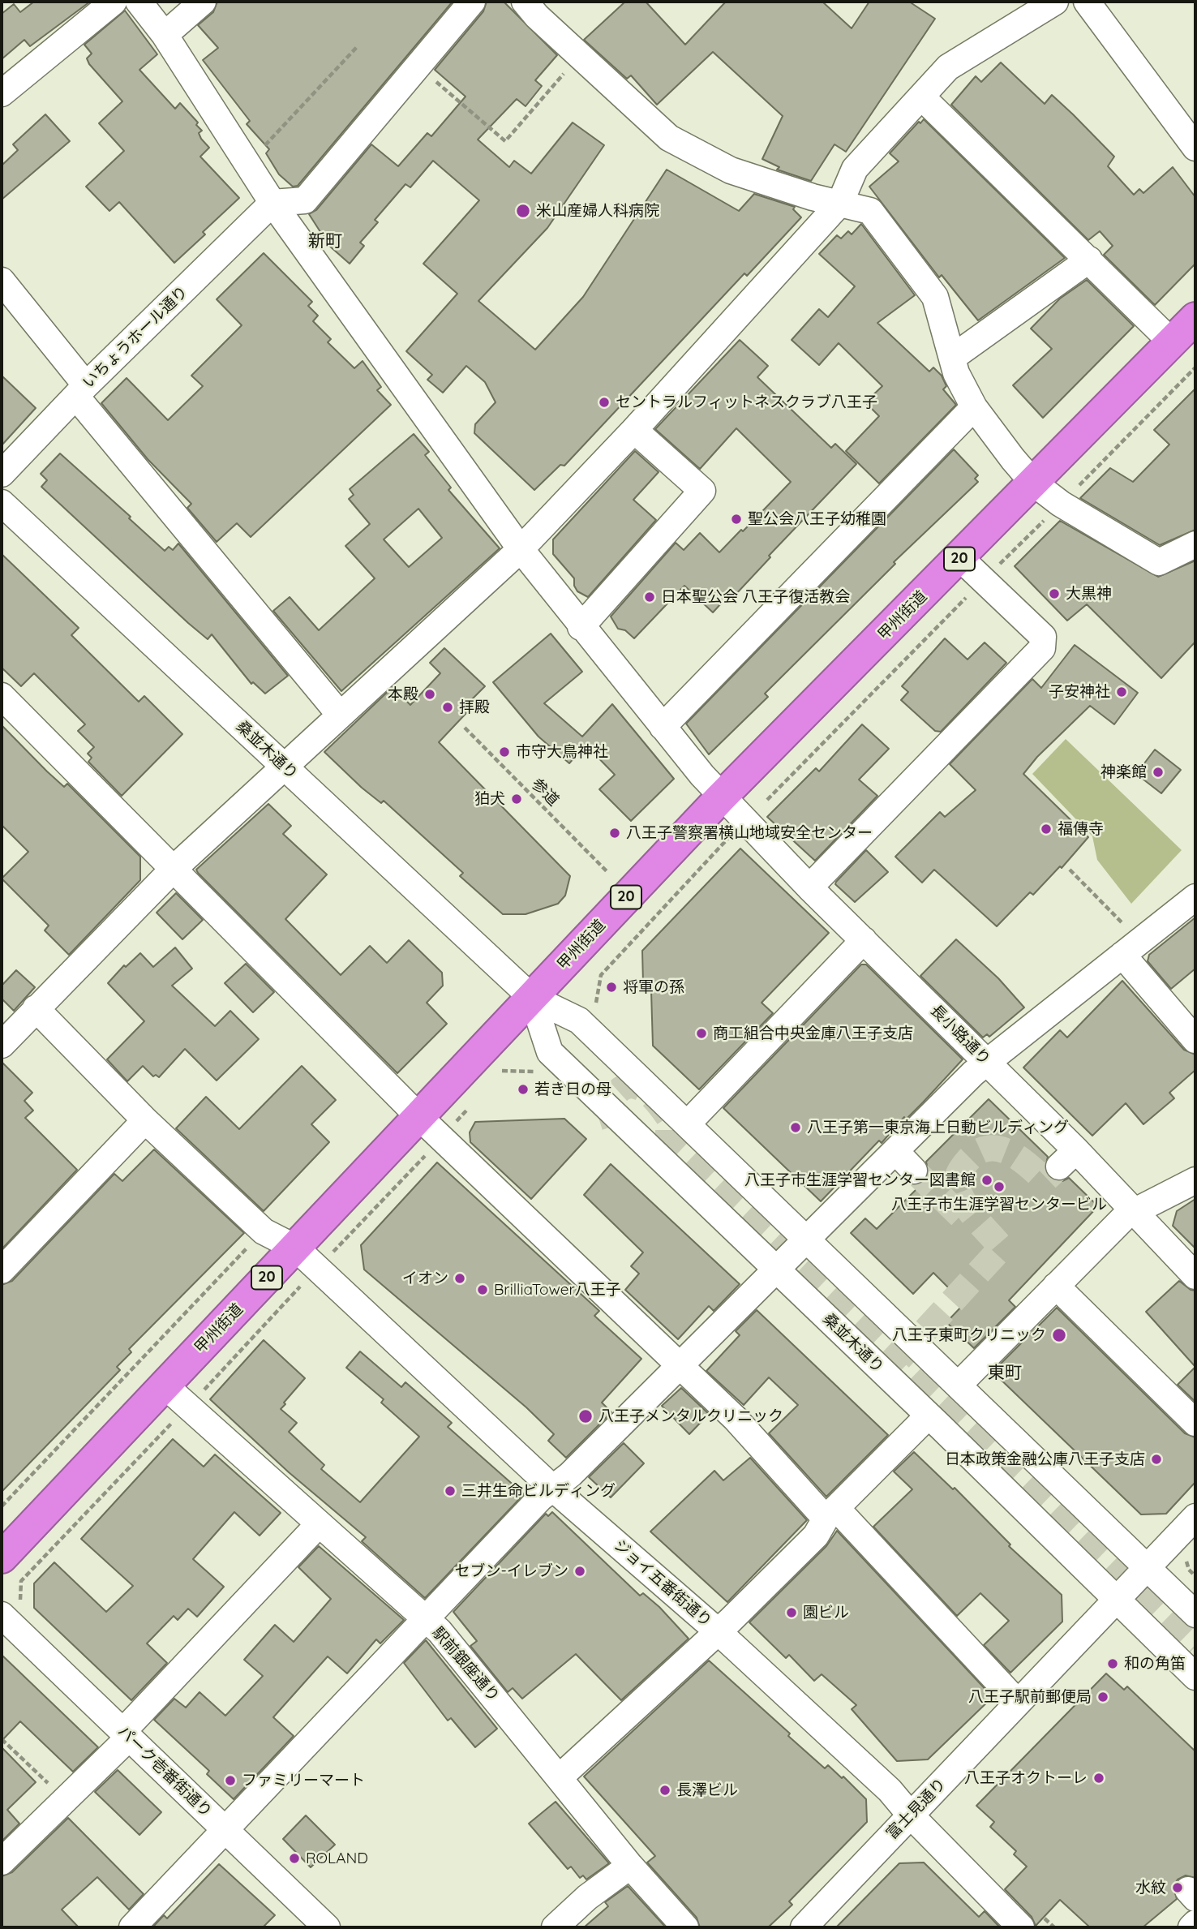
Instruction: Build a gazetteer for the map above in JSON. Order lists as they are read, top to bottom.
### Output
{
  "streets": {
    "highway": ["20", "甲州街道"],
    "street": [
      "いちょうホール通り",
      "桑並木通り",
      "長小路通り",
      "ジョイ五番街通り",
      "駅前銀座通り",
      "パーク壱番街通り",
      "富士見通り"
    ],
    "path": ["参道"]
  },
  "crossings": [
    ["いちょうホール通り", "長小路通り"],
    ["甲州街道", "桑並木通り"],
    ["甲州街道", "長小路通り"],
    ["甲州街道", "ジョイ五番街通り"],
    ["甲州街道", "駅前銀座通り"],
    ["桑並木通り", "富士見通り"],
    ["ジョイ五番街通り", "富士見通り"]
  ],
  "districts": ["新町", "東町"],
  "places": [
    "米山産婦人科病院",
    "セントラルフィットネスクラブ八王子",
    "聖公会八王子幼稚園",
    "大黒神",
    "日本聖公会 八王子復活教会",
    "子安神社",
    "本殿",
    "拝殿",
    "市守大鳥神社",
    "神楽館",
    "狛犬",
    "福傳寺",
    "八王子警察署横山地域安全センター",
    "将軍の孫",
    "商工組合中央金庫八王子支店",
    "若き日の母",
    "八王子第一東京海上日動ビルディング",
    "八王子市生涯学習センター図書館",
    "八王子市生涯学習センタービル",
    "イオン",
    "BrilliaTower八王子",
    "八王子東町クリニック",
    "八王子メンタルクリニック",
    "日本政策金融公庫八王子支店",
    "三井生命ビルディング",
    "セブン-イレブン",
    "園ビル",
    "和の角笛",
    "八王子駅前郵便局",
    "八王子オクトーレ",
    "ファミリーマート",
    "長澤ビル",
    "ROLAND",
    "水紋"
  ]
}
